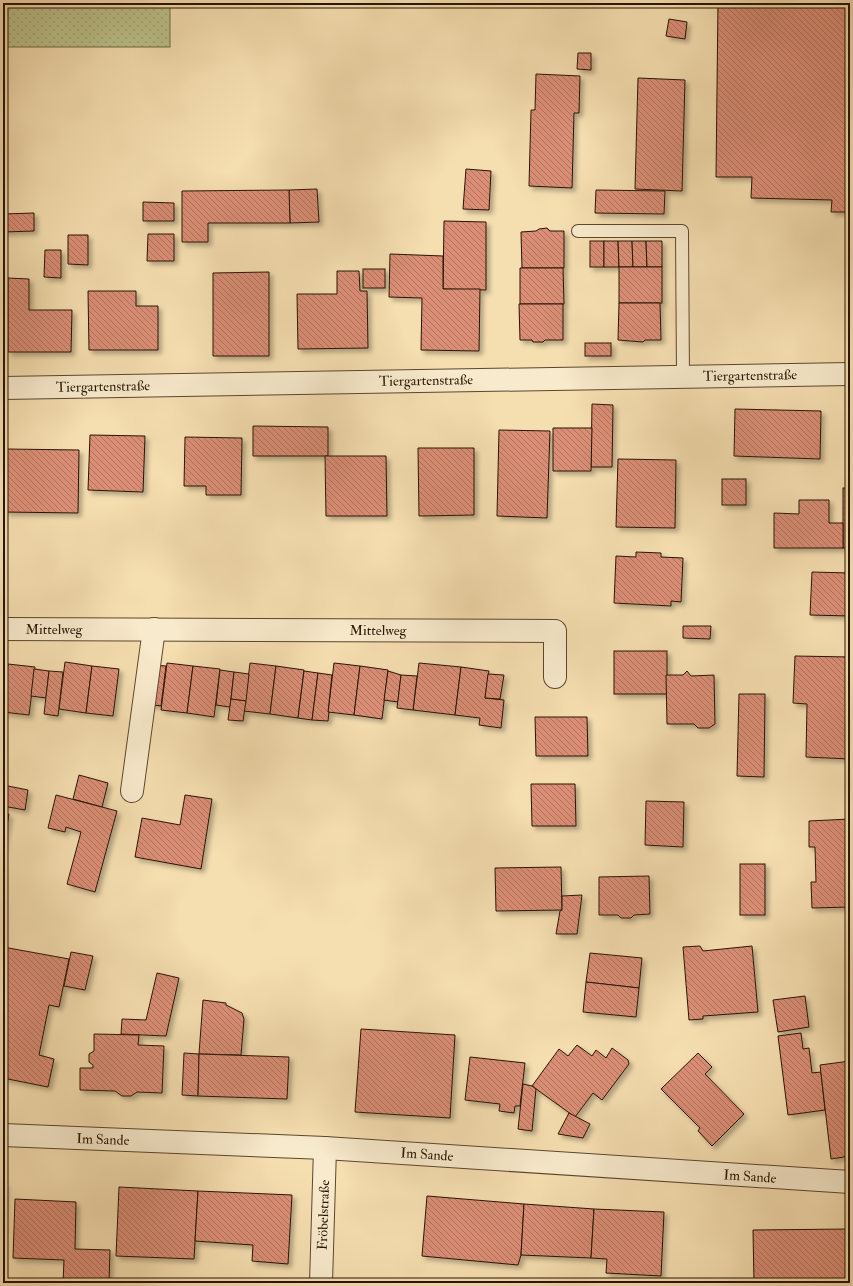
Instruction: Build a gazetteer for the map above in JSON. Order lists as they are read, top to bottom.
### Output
{
  "streets": {
    "street": [
      "Tiergartenstraße",
      "Mittelweg",
      "Im Sande",
      "Fröbelstraße"
    ]
  },
  "crossings": [
    ["Im Sande", "Fröbelstraße"]
  ]
}
